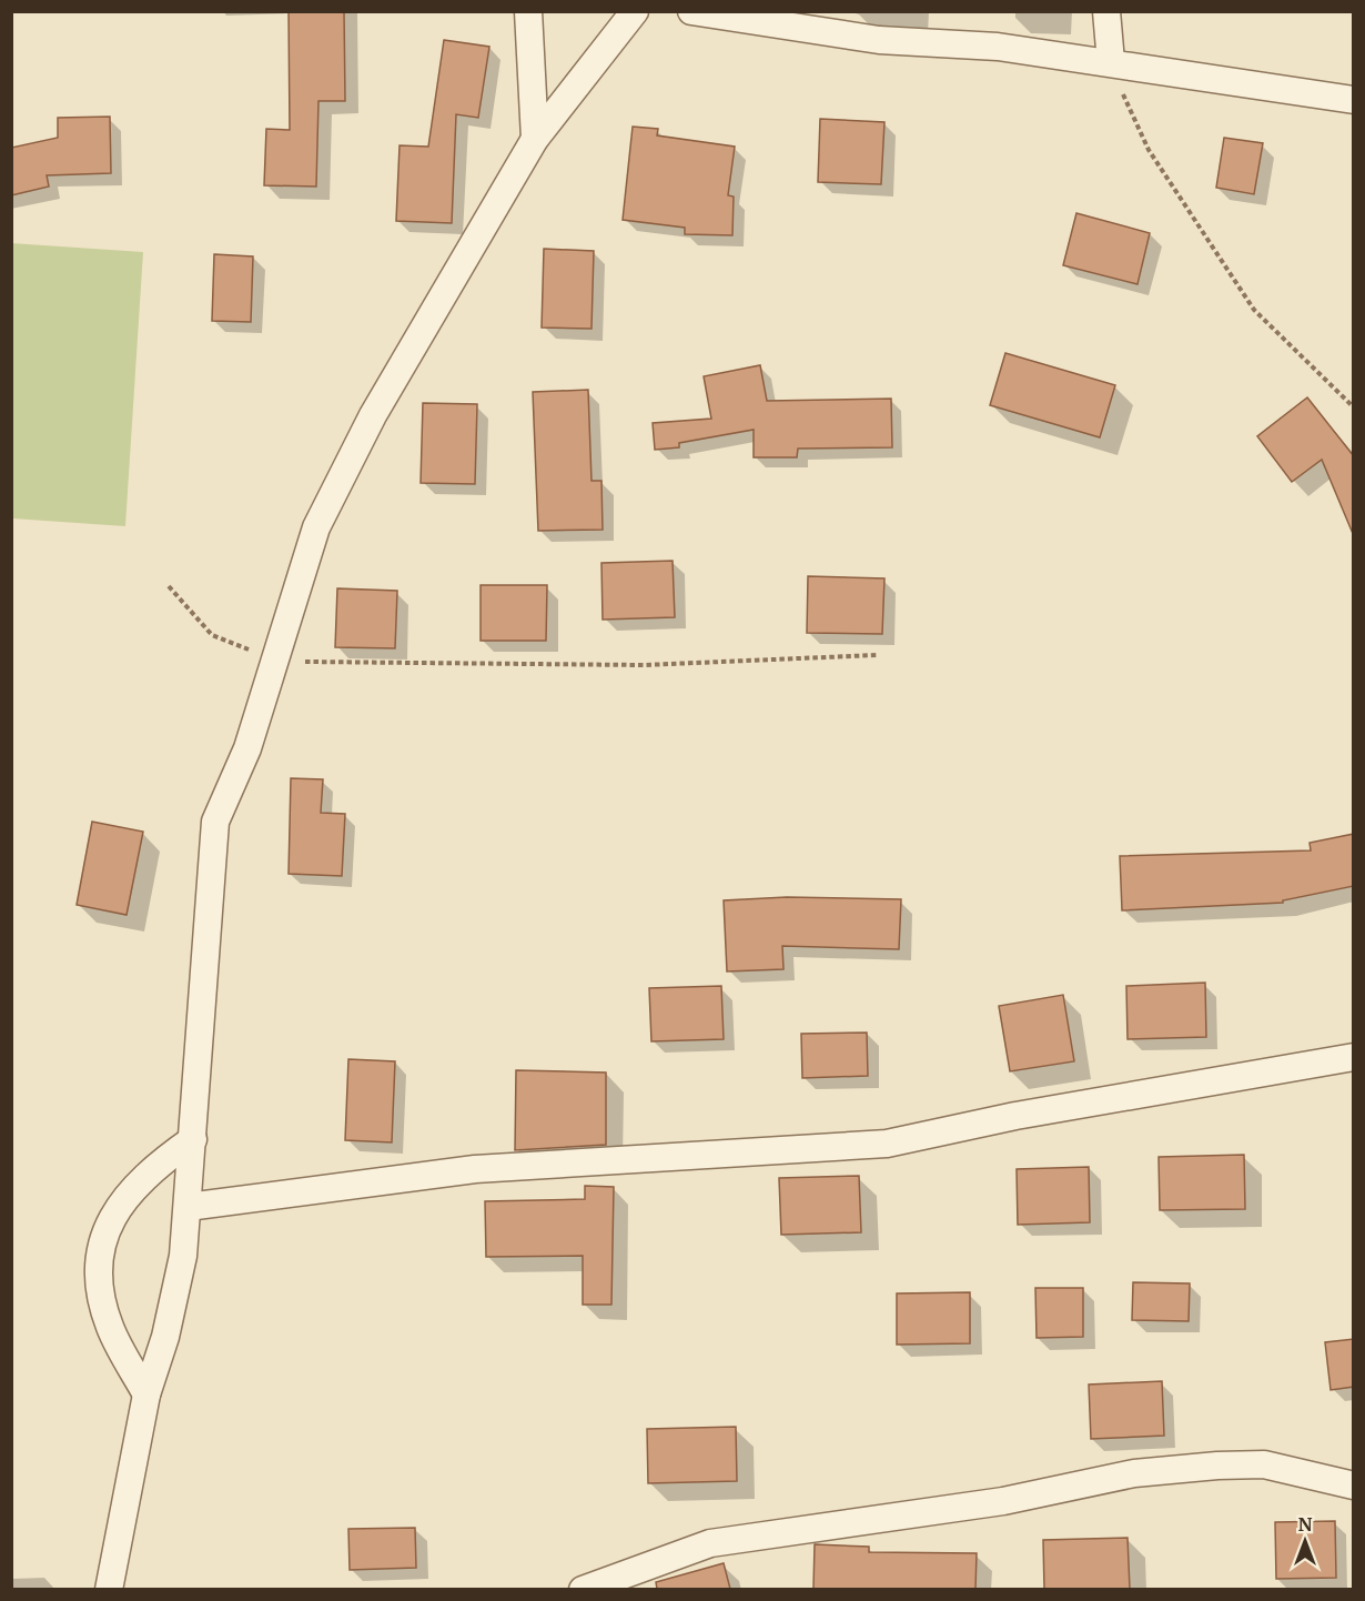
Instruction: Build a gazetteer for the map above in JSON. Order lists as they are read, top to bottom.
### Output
{
  "north": "top"
}
